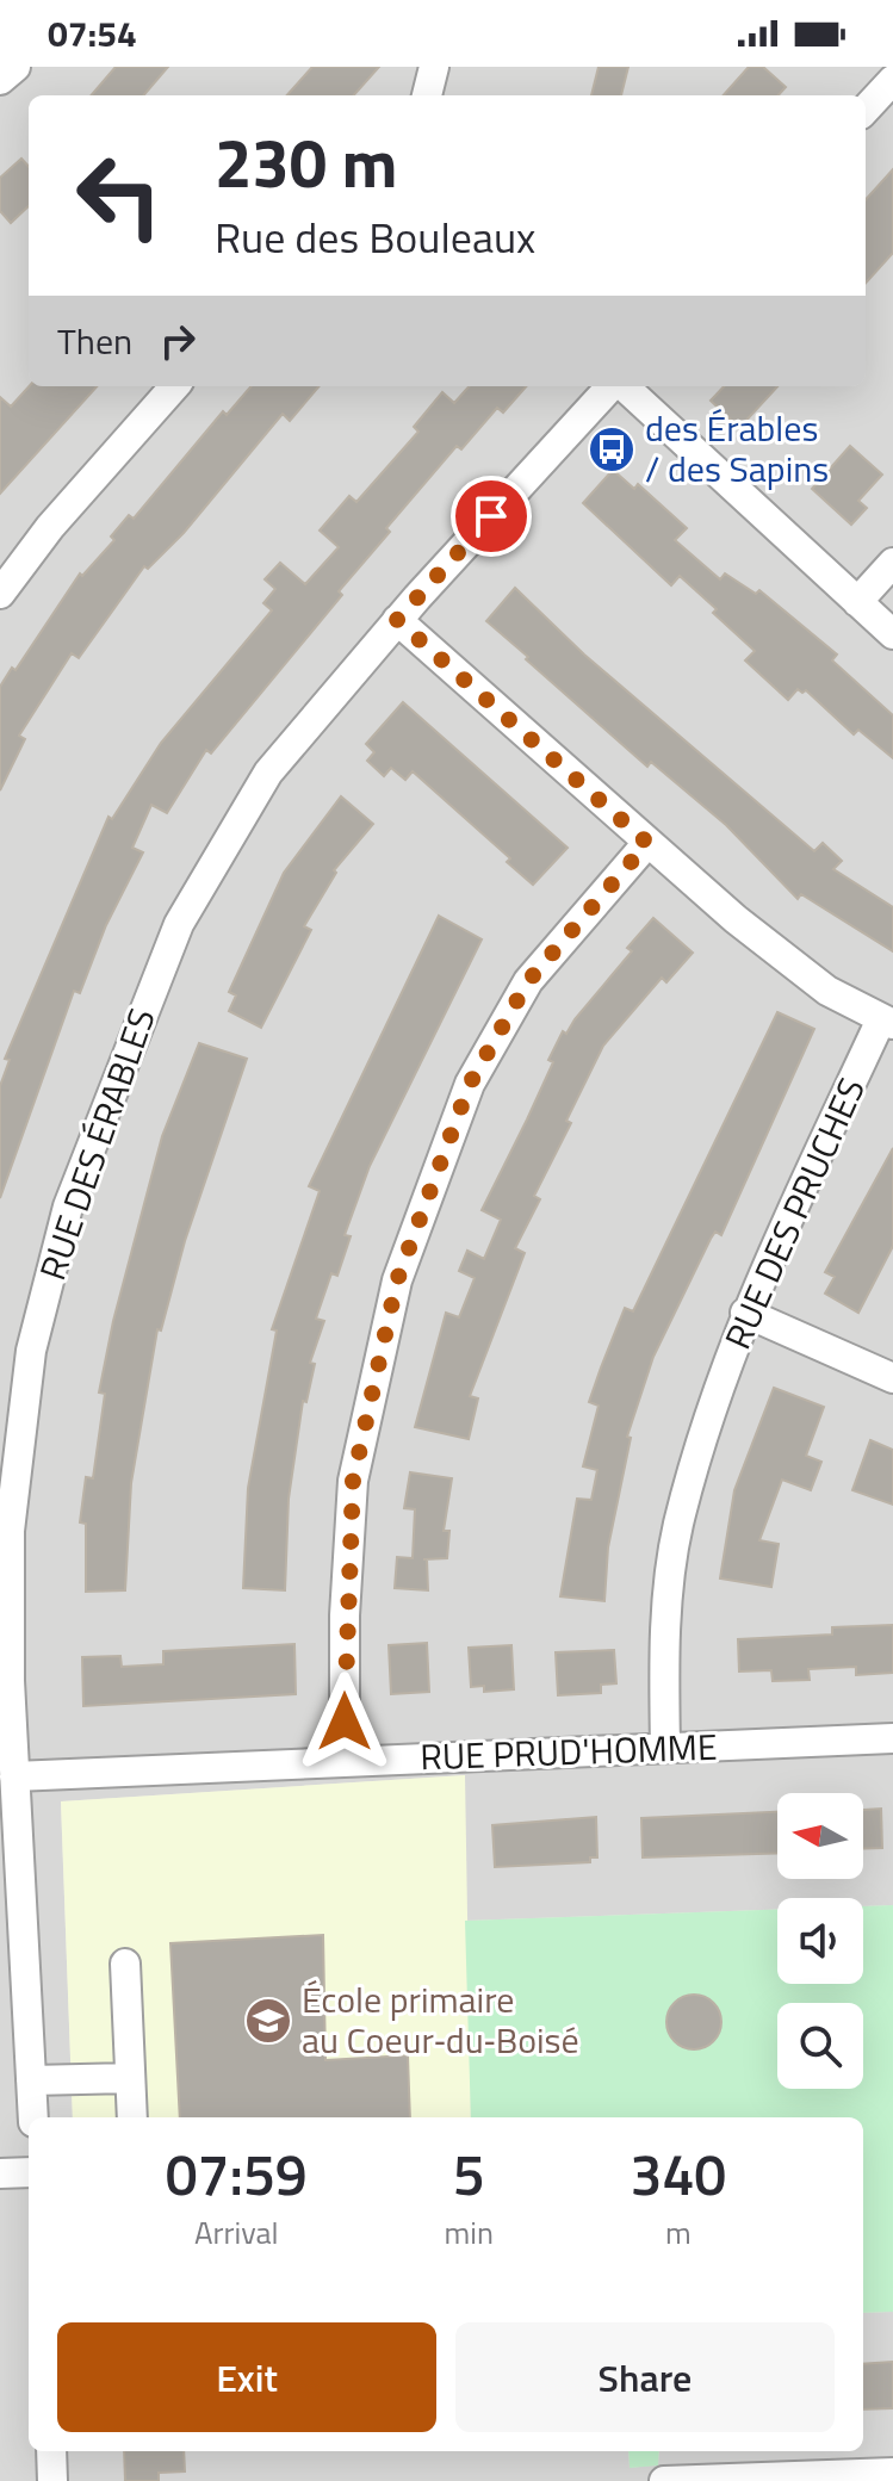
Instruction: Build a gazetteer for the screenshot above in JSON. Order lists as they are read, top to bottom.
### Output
{
  "streets": {
    "street": ["RUE DES ÉRABLES", "RUE DES PRUCHES", "RUE PRUD'HOMME"]
  },
  "crossings": [
    ["RUE DES ÉRABLES", "RUE PRUD'HOMME"],
    ["RUE DES PRUCHES", "RUE PRUD'HOMME"]
  ],
  "places": {
    "bus stop": ["des Érables / des Sapins"],
    "school or university": ["École primaire au Coeur‑du‑Boisé"]
  },
  "north": "left",
  "page": {
    "status": "07:54",
    "turn": ["230 m", "Rue des Bouleaux"],
    "then": "Then",
    "eta": [
      "07:59",
      "Arrival",
      "5",
      "min",
      "340",
      "m"
    ],
    "buttons": ["Exit", "Share"]
  }
}
